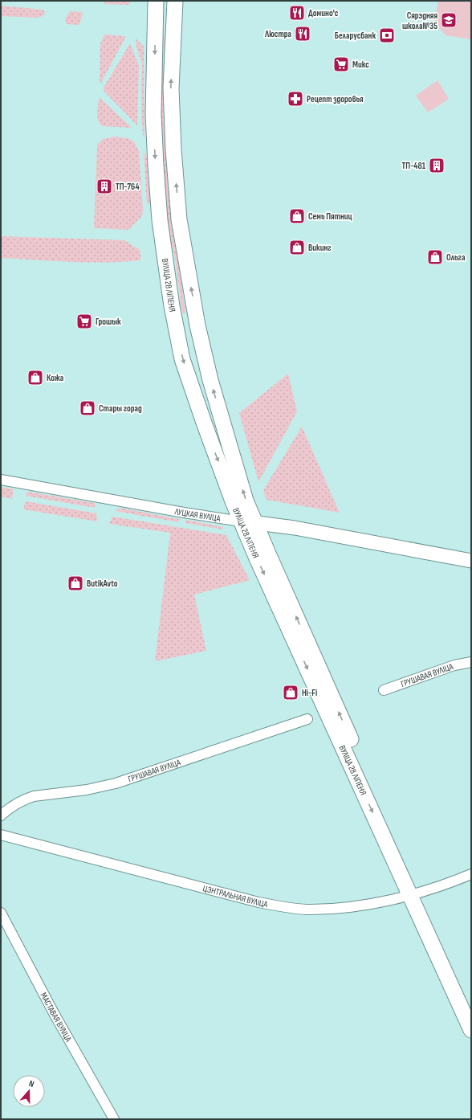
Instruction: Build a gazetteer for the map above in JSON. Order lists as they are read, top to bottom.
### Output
{
  "streets": {
    "main road": ["ВУЛІЦА 28 ЛІПЕНЯ", "ЛУЦКАЯ ВУЛІЦА"],
    "street": ["ГРУШАВАЯ ВУЛІЦА", "ЦЭНТРАЛЬНАЯ ВУЛІЦА", "МАСТАВАЯ ВУЛІЦА"]
  },
  "crossings": [
    ["ВУЛІЦА 28 ЛІПЕНЯ", "ЛУЦКАЯ ВУЛІЦА"],
    ["ВУЛІЦА 28 ЛІПЕНЯ", "ЦЭНТРАЛЬНАЯ ВУЛІЦА"]
  ],
  "places": {
    "restaurant": ["Домино'c", "Люстра"],
    "school or university": ["Сярэдняя школа№35"],
    "bank": ["Беларусбанк"],
    "supermarket": ["Микс", "Грошык"],
    "pharmacy": ["Рецепт здоровья"],
    "building": ["ТП-481", "ТП-764"],
    "shop": [
      "Семь Пятниц",
      "Викинг",
      "Ольга",
      "Кожа",
      "Стары горад",
      "ButikAvto",
      "Hi-Fi"
    ]
  },
  "north": "top"
}
